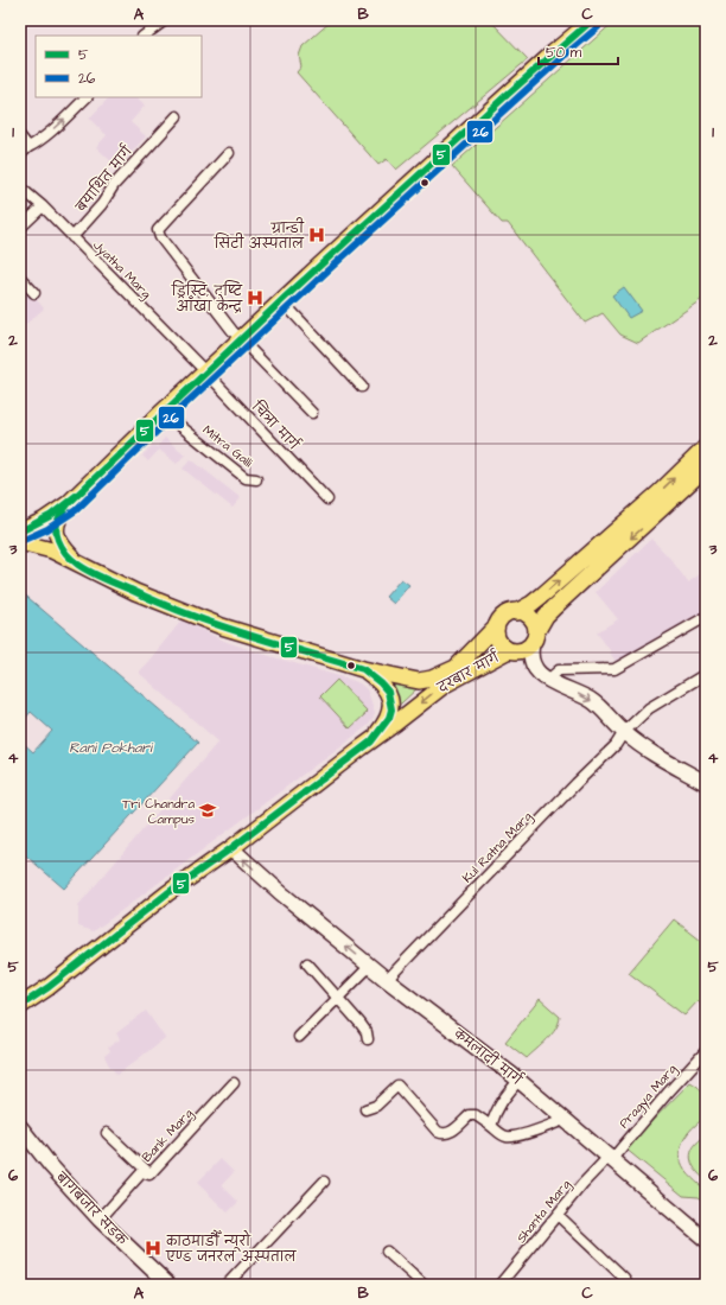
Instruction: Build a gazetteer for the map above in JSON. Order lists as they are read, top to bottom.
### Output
{
  "streets": {
    "main road": ["दरबार मार्ग", "कमलादी मार्ग", "बागबजार सडक"],
    "street": [
      "बयाथित मार्ग",
      "Jyatha Marg",
      "चित्रा मार्ग",
      "Mitra Galli",
      "Kul Ratna Marg",
      "Pragya Marg",
      "Bank Marg",
      "Shanta Marg"
    ]
  },
  "crossings": [
    ["बयाथित मार्ग", "Jyatha Marg"],
    ["Jyatha Marg", "चित्रा मार्ग"],
    ["दरबार मार्ग", "कमलादी मार्ग"],
    ["Kul Ratna Marg", "कमलादी मार्ग"],
    ["कमलादी मार्ग", "Pragya Marg"],
    ["कमलादी मार्ग", "Shanta Marg"],
    ["Pragya Marg", "Shanta Marg"],
    ["Bank Marg", "बागबजार सडक"]
  ],
  "water": ["Rani Pokhari"],
  "places": {
    "hospital": ["ग्रान्डी सिटी अस्पताल", "ड्रिस्टि, दृष्टि आँखा केन्द्र", "काठमाडौँ न्यूरो एण्ड जनरल अस्पताल"],
    "school or university": ["Tri Chandra Campus"]
  },
  "lines": ["transit line 5", "transit line 26"],
  "legend": ["5", "26"],
  "scale_bar": "50 m",
  "grid": {
    "columns": ["A", "B", "C"],
    "rows": [
      "1",
      "2",
      "3",
      "4",
      "5",
      "6"
    ]
  }
}
